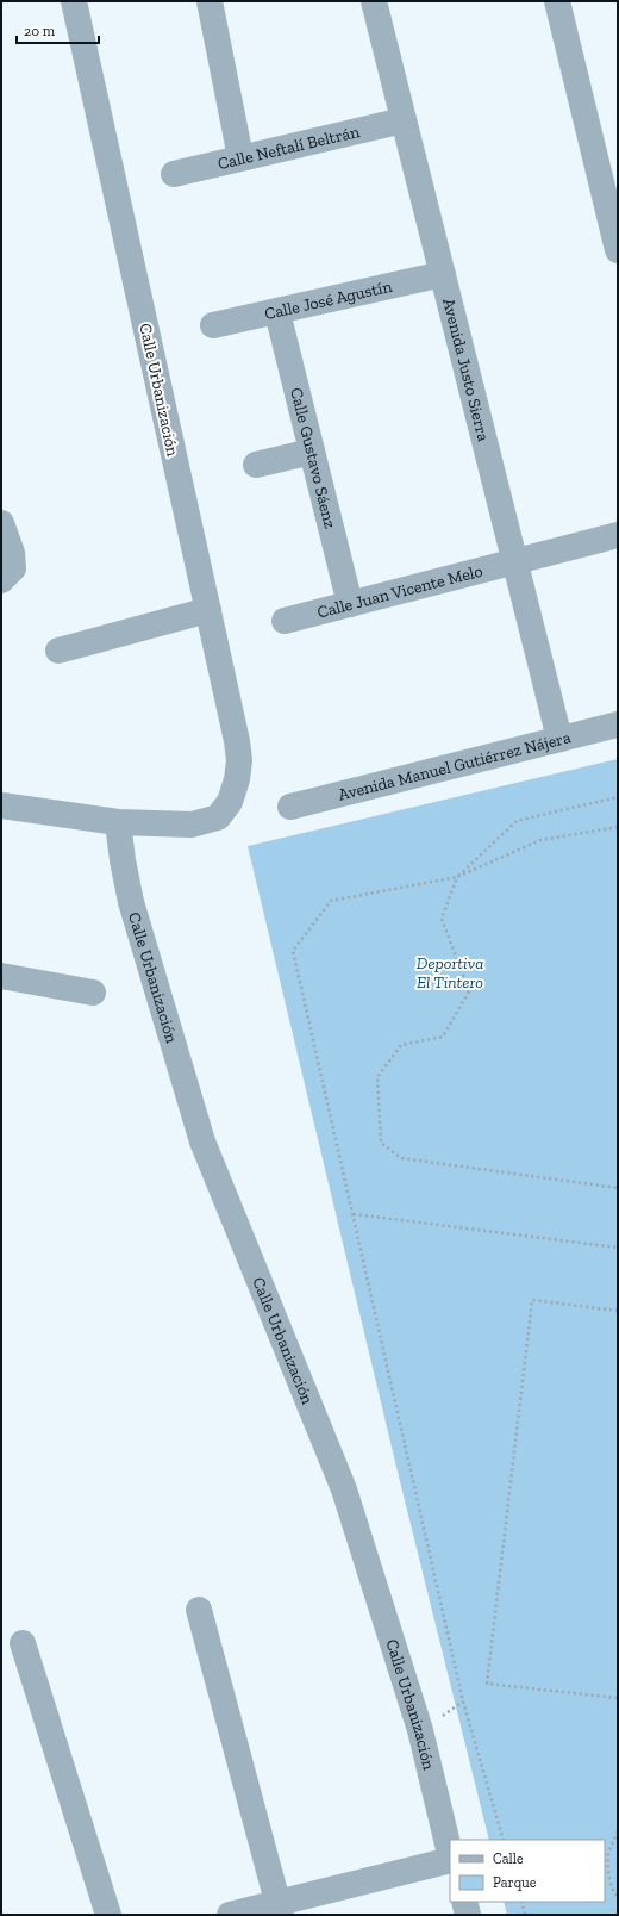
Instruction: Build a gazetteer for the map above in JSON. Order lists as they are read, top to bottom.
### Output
{
  "streets": {
    "street": [
      "Calle Neftalí Beltrán",
      "Calle José Agustín",
      "Avenida Justo Sierra",
      "Calle Urbanización",
      "Calle Gustavo Sáenz",
      "Calle Juan Vicente Melo",
      "Avenida Manuel Gutiérrez Nájera"
    ]
  },
  "crossings": [
    ["Calle Neftalí Beltrán", "Avenida Justo Sierra"],
    ["Calle José Agustín", "Avenida Justo Sierra"],
    ["Calle José Agustín", "Calle Gustavo Sáenz"],
    ["Avenida Justo Sierra", "Calle Juan Vicente Melo"],
    ["Avenida Justo Sierra", "Avenida Manuel Gutiérrez Nájera"],
    ["Calle Gustavo Sáenz", "Calle Juan Vicente Melo"]
  ],
  "parks": ["Deportiva El Tintero"],
  "legend": ["Calle", "Parque"],
  "scale_bar": "20 m"
}
